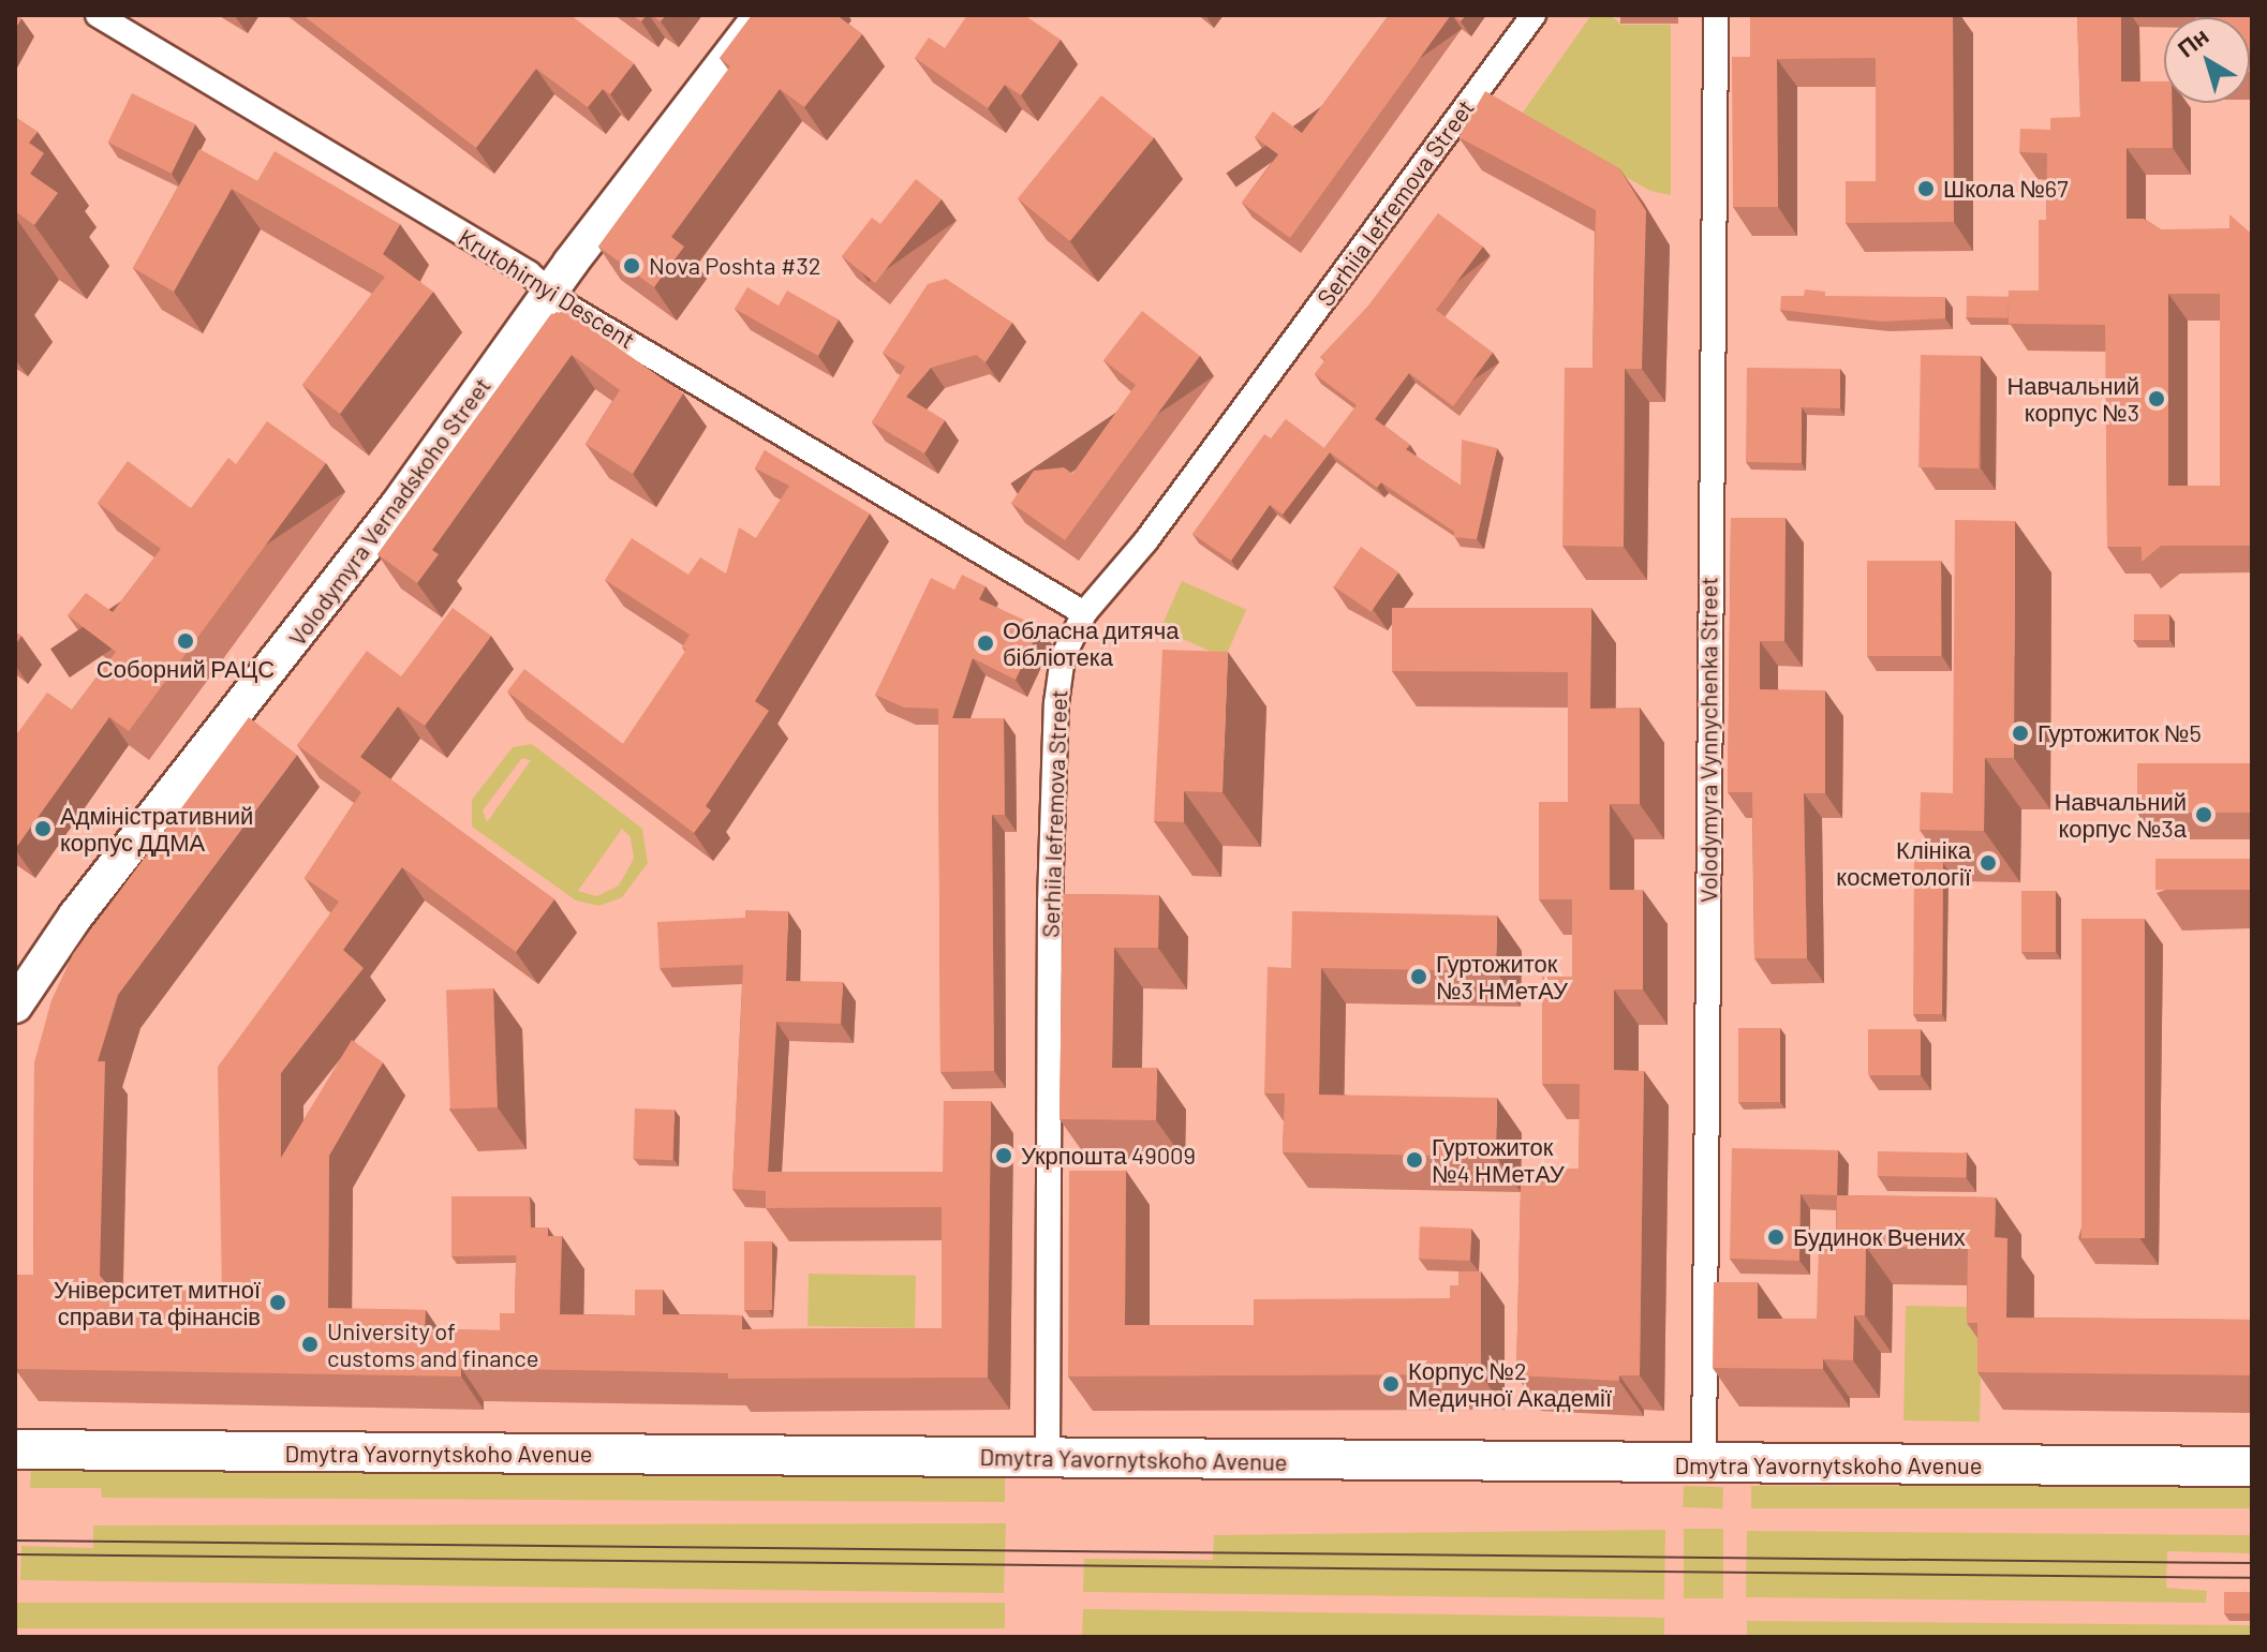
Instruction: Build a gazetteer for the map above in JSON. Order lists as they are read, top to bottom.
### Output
{
  "streets": {
    "main road": ["Dmytra Yavornytskoho Avenue"],
    "street": [
      "Serhiia Iefremova Street",
      "Krutohirnyi Descent",
      "Volodymyra Vernadskoho Street",
      "Volodymyra Vynnychenka Street"
    ]
  },
  "crossings": [
    ["Serhiia Iefremova Street", "Krutohirnyi Descent"],
    ["Serhiia Iefremova Street", "Dmytra Yavornytskoho Avenue"],
    ["Krutohirnyi Descent", "Volodymyra Vernadskoho Street"],
    ["Volodymyra Vynnychenka Street", "Dmytra Yavornytskoho Avenue"]
  ],
  "places": [
    "Школа №67",
    "Nova Poshta #32",
    "Навчальний корпус №3",
    "Соборний РАЦС",
    "Обласна дитяча бібліотека",
    "Гуртожиток №5",
    "Навчальний корпус №3а",
    "Адміністративний корпус ДДМА",
    "Клініка косметології",
    "Гуртожиток №3 НМетАУ",
    "Укрпошта 49009",
    "Гуртожиток №4 НМетАУ",
    "Будинок Вчених",
    "Університет митної справи та фінансів",
    "University of customs and finance",
    "Корпус №2 Медичної Академії"
  ],
  "north": "top left"
}
